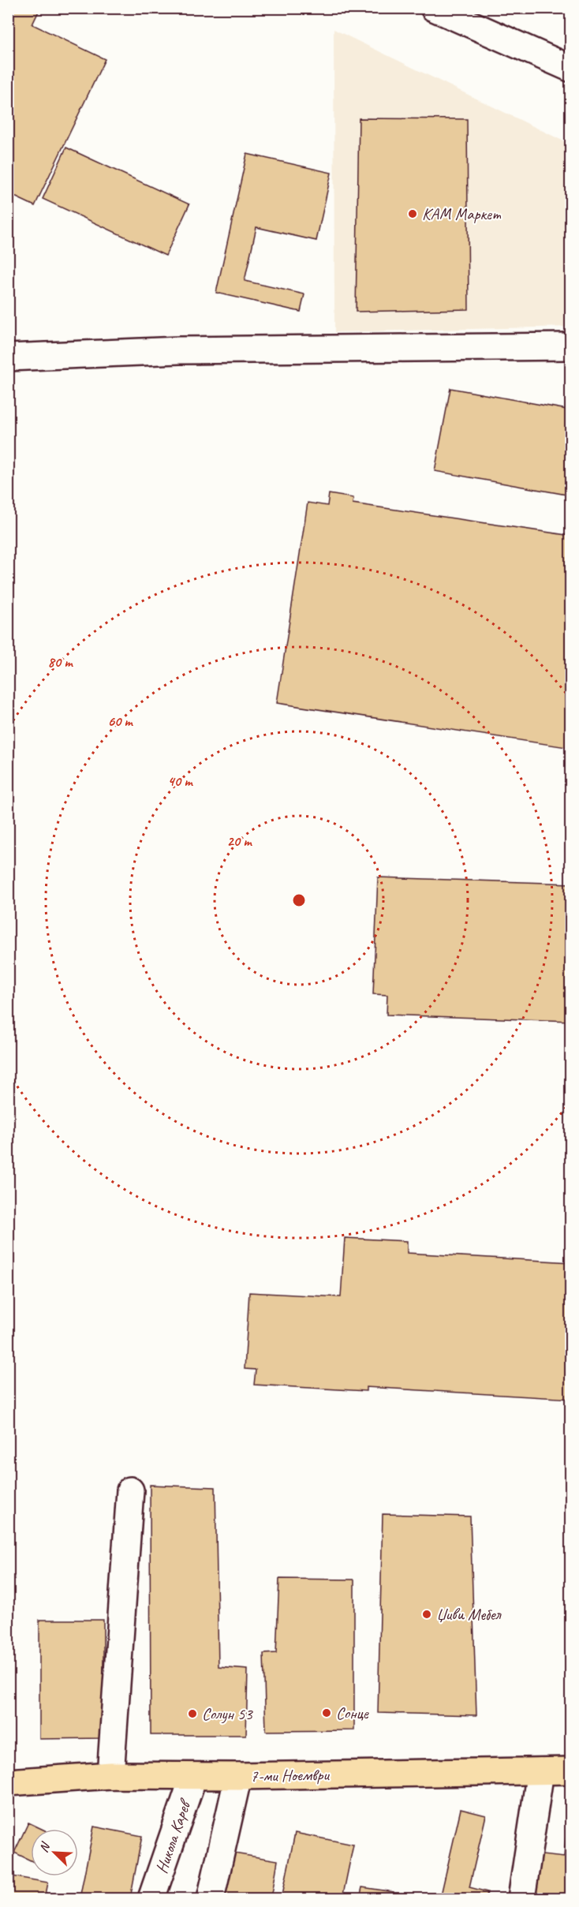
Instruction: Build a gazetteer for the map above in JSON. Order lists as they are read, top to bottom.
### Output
{
  "streets": {
    "main road": ["7-ми Ноември"],
    "street": ["Никола Карев"]
  },
  "crossings": [
    ["7-ми Ноември", "Никола Карев"]
  ],
  "places": [
    "КАМ Маркет",
    "Џиви Мебел",
    "Сонце",
    "Солун 53"
  ],
  "north": "top left",
  "rings": [
    "80 m",
    "60 m",
    "40 m",
    "20 m"
  ]
}
